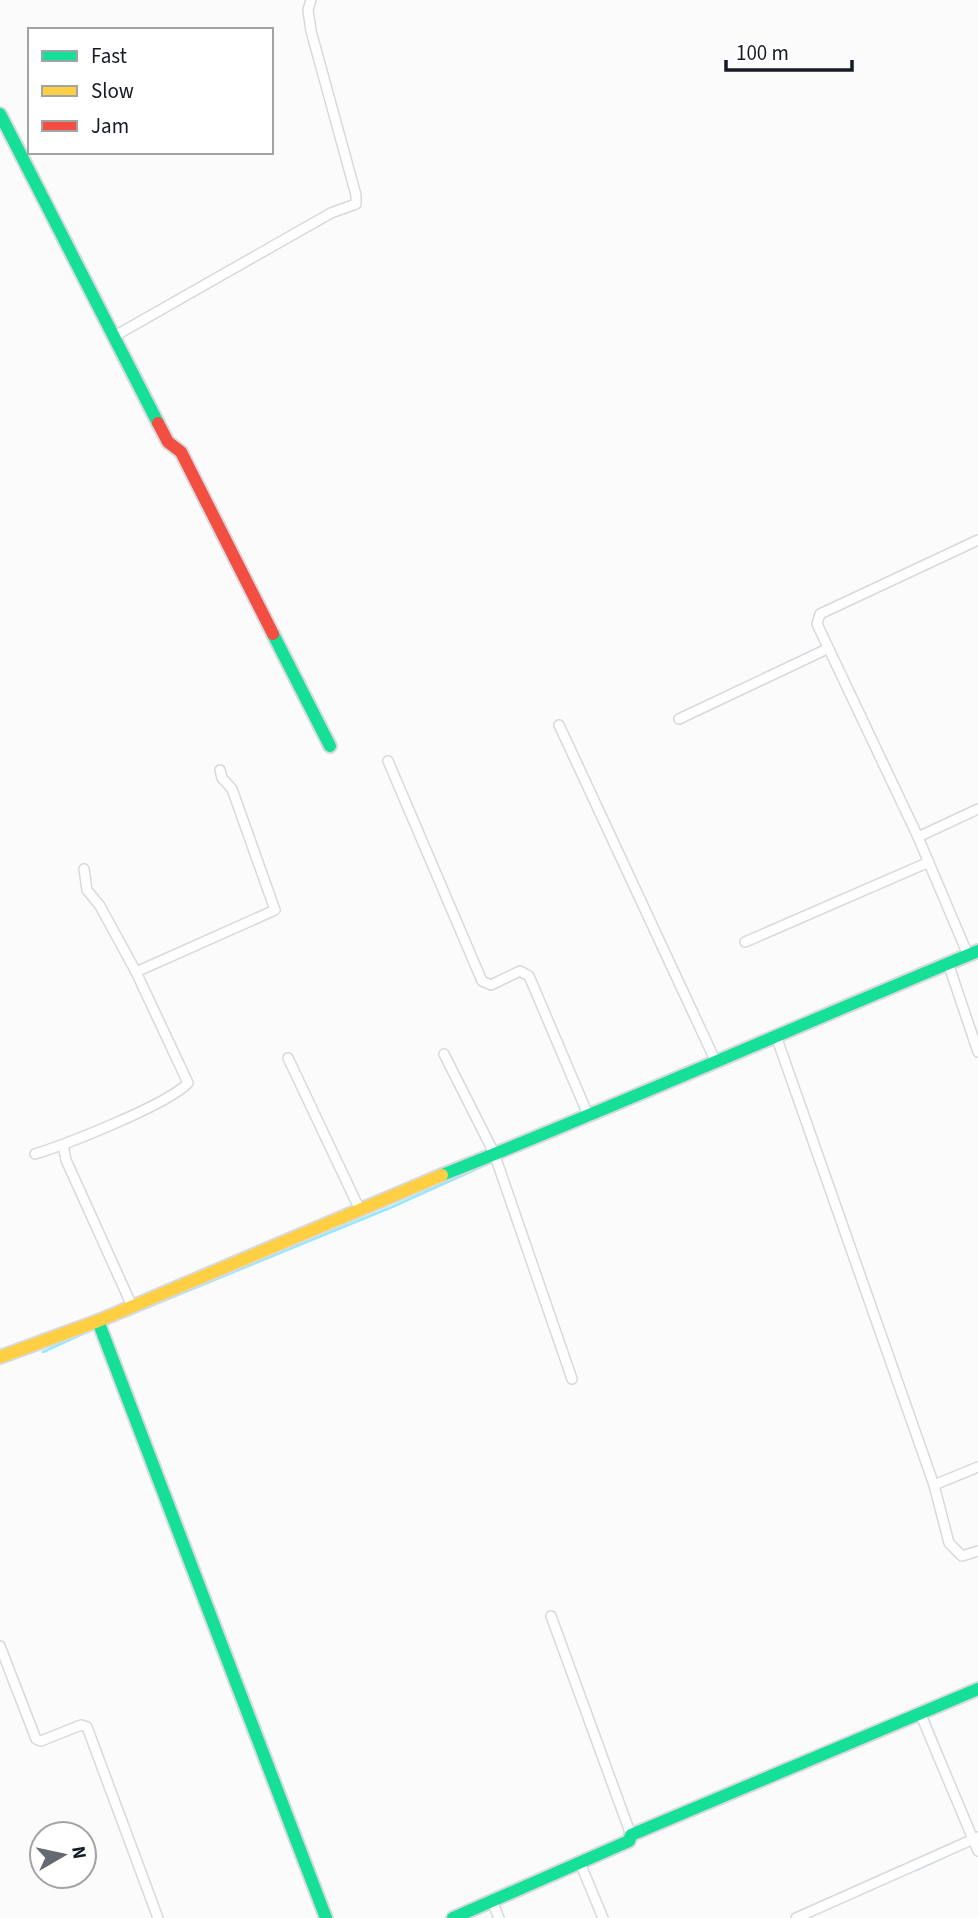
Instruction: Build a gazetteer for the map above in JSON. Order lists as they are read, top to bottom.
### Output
{
  "legend": ["Fast", "Slow", "Jam"],
  "scale_bar": "100 m",
  "north": "right"
}
